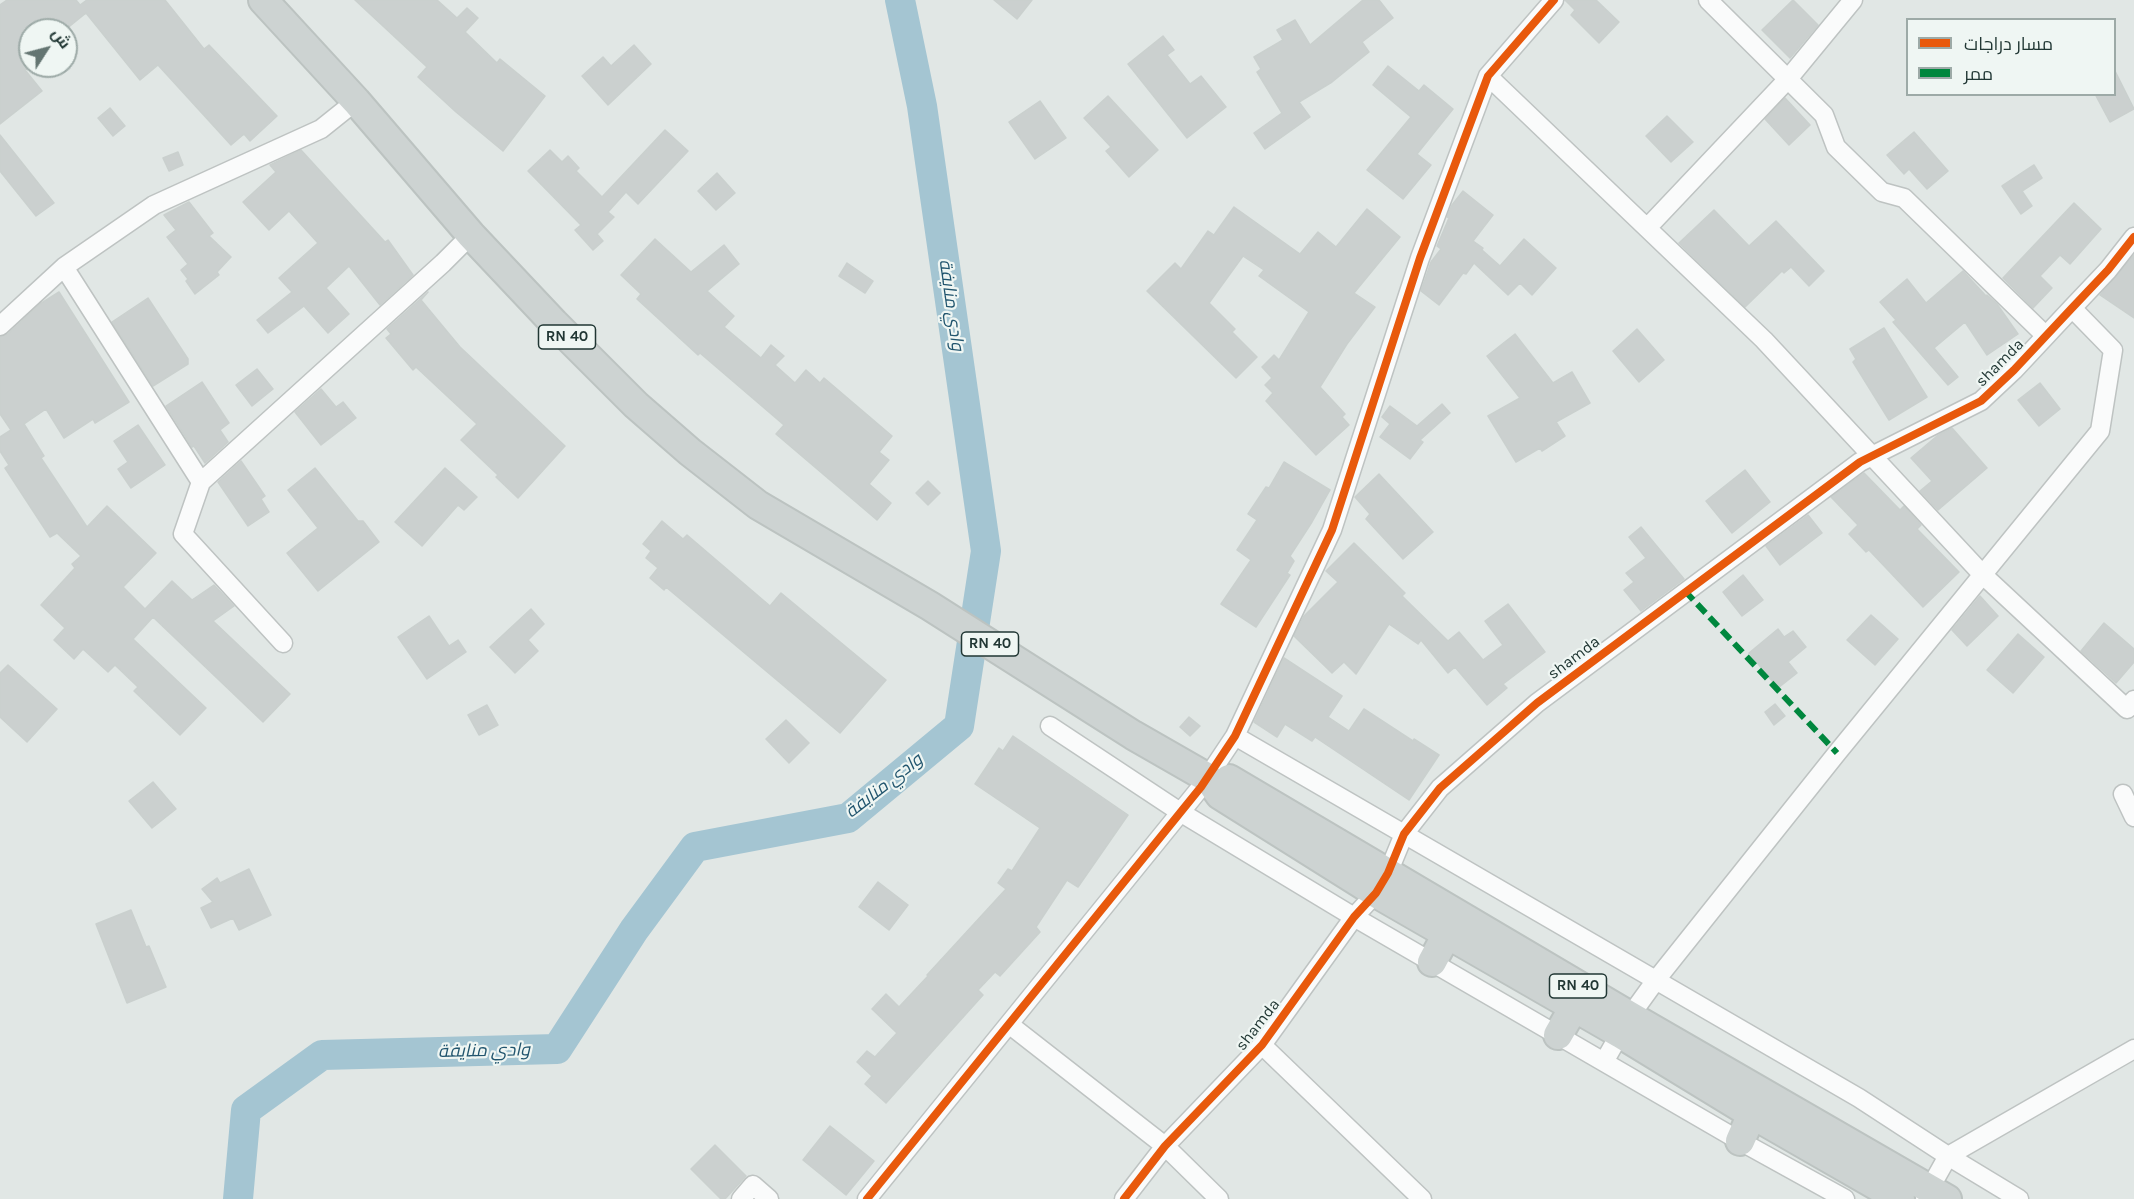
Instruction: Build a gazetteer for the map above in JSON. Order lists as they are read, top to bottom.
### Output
{
  "streets": {
    "main road": ["RN 40"],
    "street": ["shamda"]
  },
  "crossings": [
    ["RN 40", "shamda"]
  ],
  "water": ["وادي منايفة"],
  "legend": ["مسار دراجات", "ممر"],
  "north": "top right"
}
